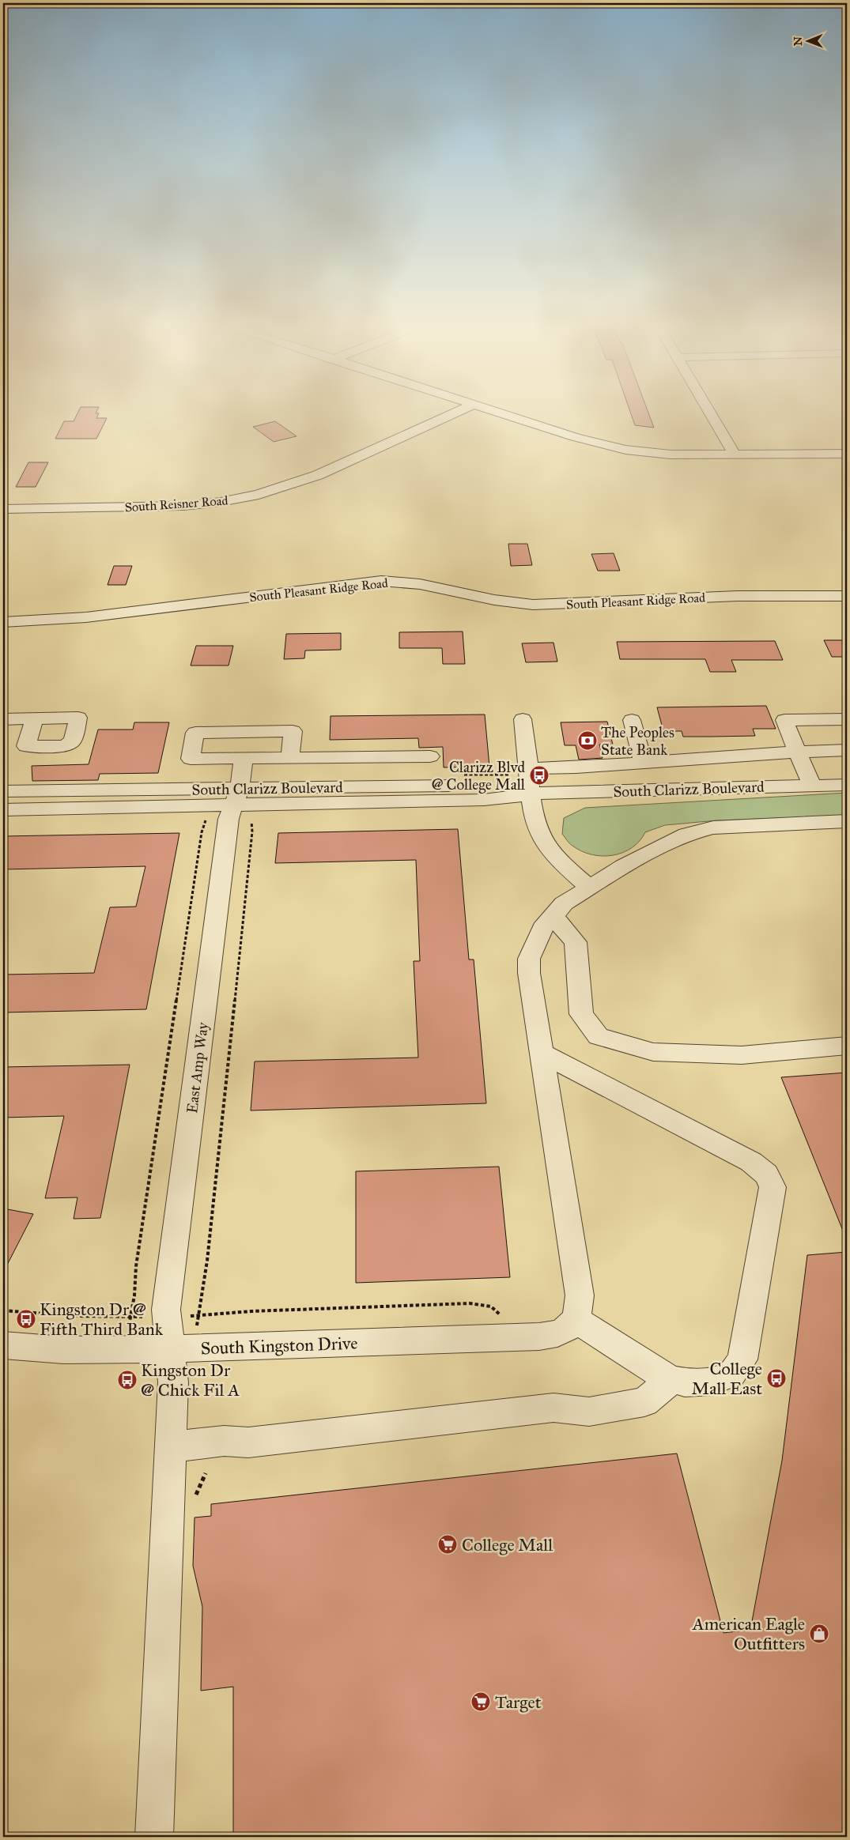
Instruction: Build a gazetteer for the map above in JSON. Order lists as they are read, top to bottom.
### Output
{
  "streets": {
    "street": [
      "South Reisner Road",
      "South Pleasant Ridge Road",
      "South Clarizz Boulevard",
      "East Amp Way",
      "South Kingston Drive"
    ]
  },
  "crossings": [
    ["South Clarizz Boulevard", "East Amp Way"],
    ["East Amp Way", "South Kingston Drive"]
  ],
  "places": {
    "bank": ["The Peoples State Bank"],
    "bus stop": [
      "Clarizz Blvd @ College Mall",
      "Kingston Dr @ Fifth Third Bank",
      "College Mall East",
      "Kingston Dr @ Chick Fil A"
    ],
    "supermarket": ["College Mall", "Target"],
    "shop": ["American Eagle Outfitters"]
  },
  "north": "left"
}
